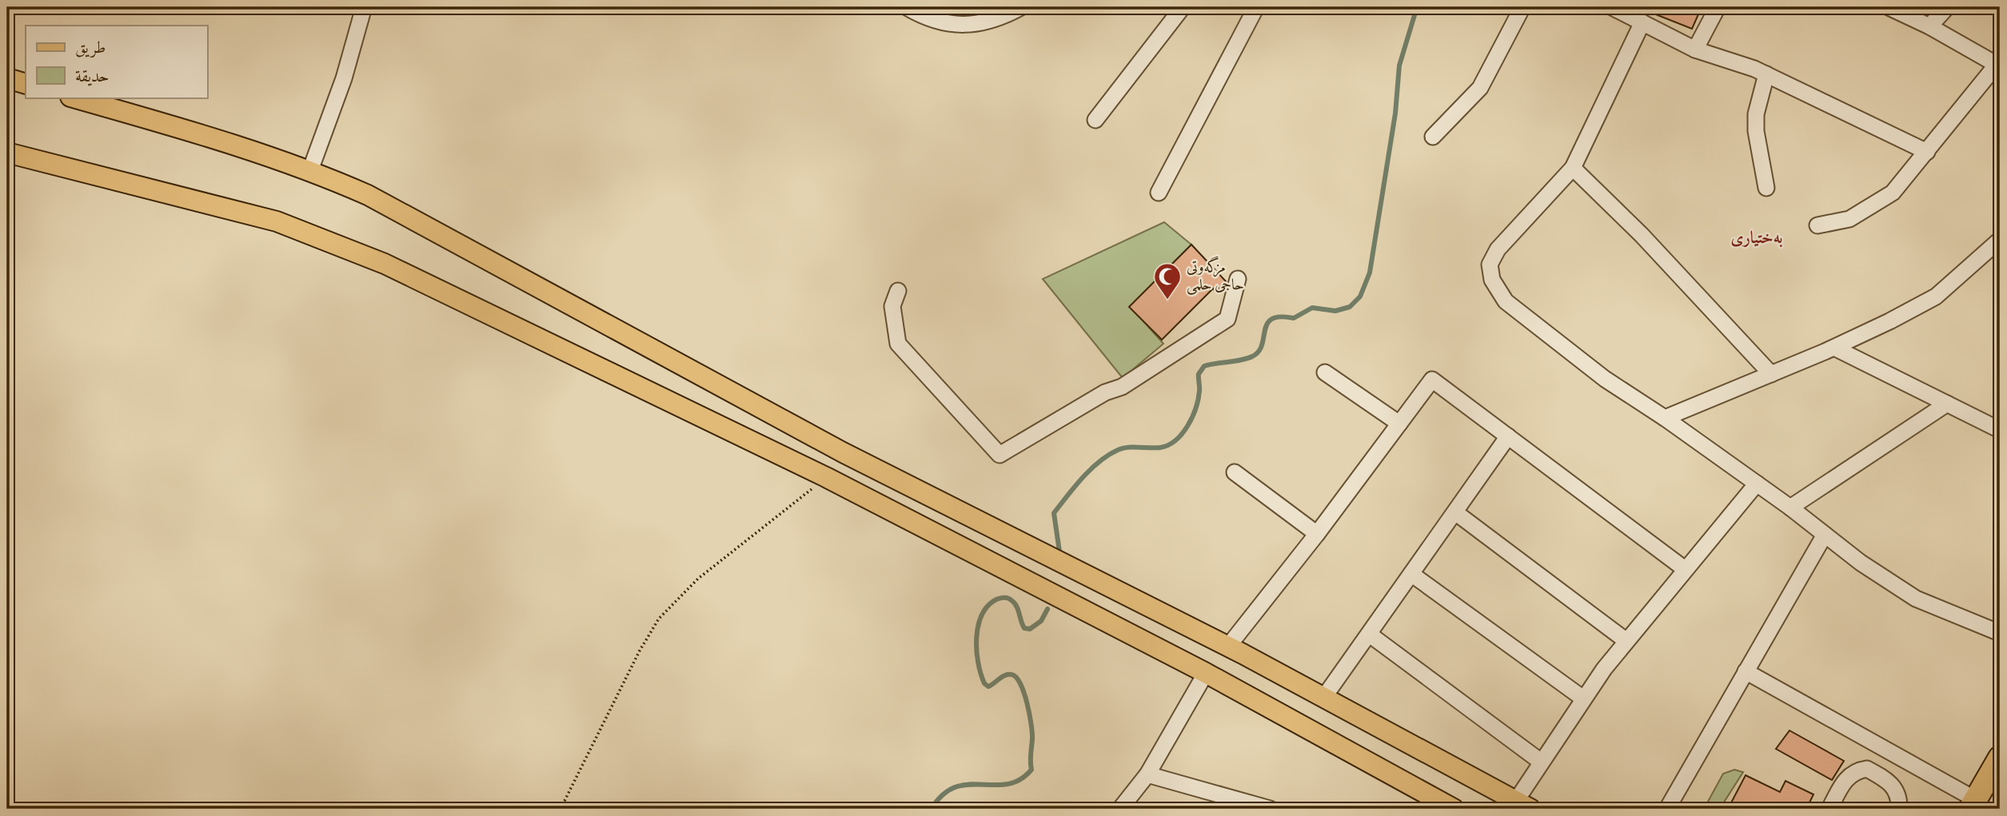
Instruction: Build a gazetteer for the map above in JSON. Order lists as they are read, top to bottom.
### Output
{
  "districts": ["بەختیاری"],
  "places": {
    "mosque": ["مزگەوتی حاجی حلمی"]
  },
  "legend": ["طريق", "حديقة"]
}
